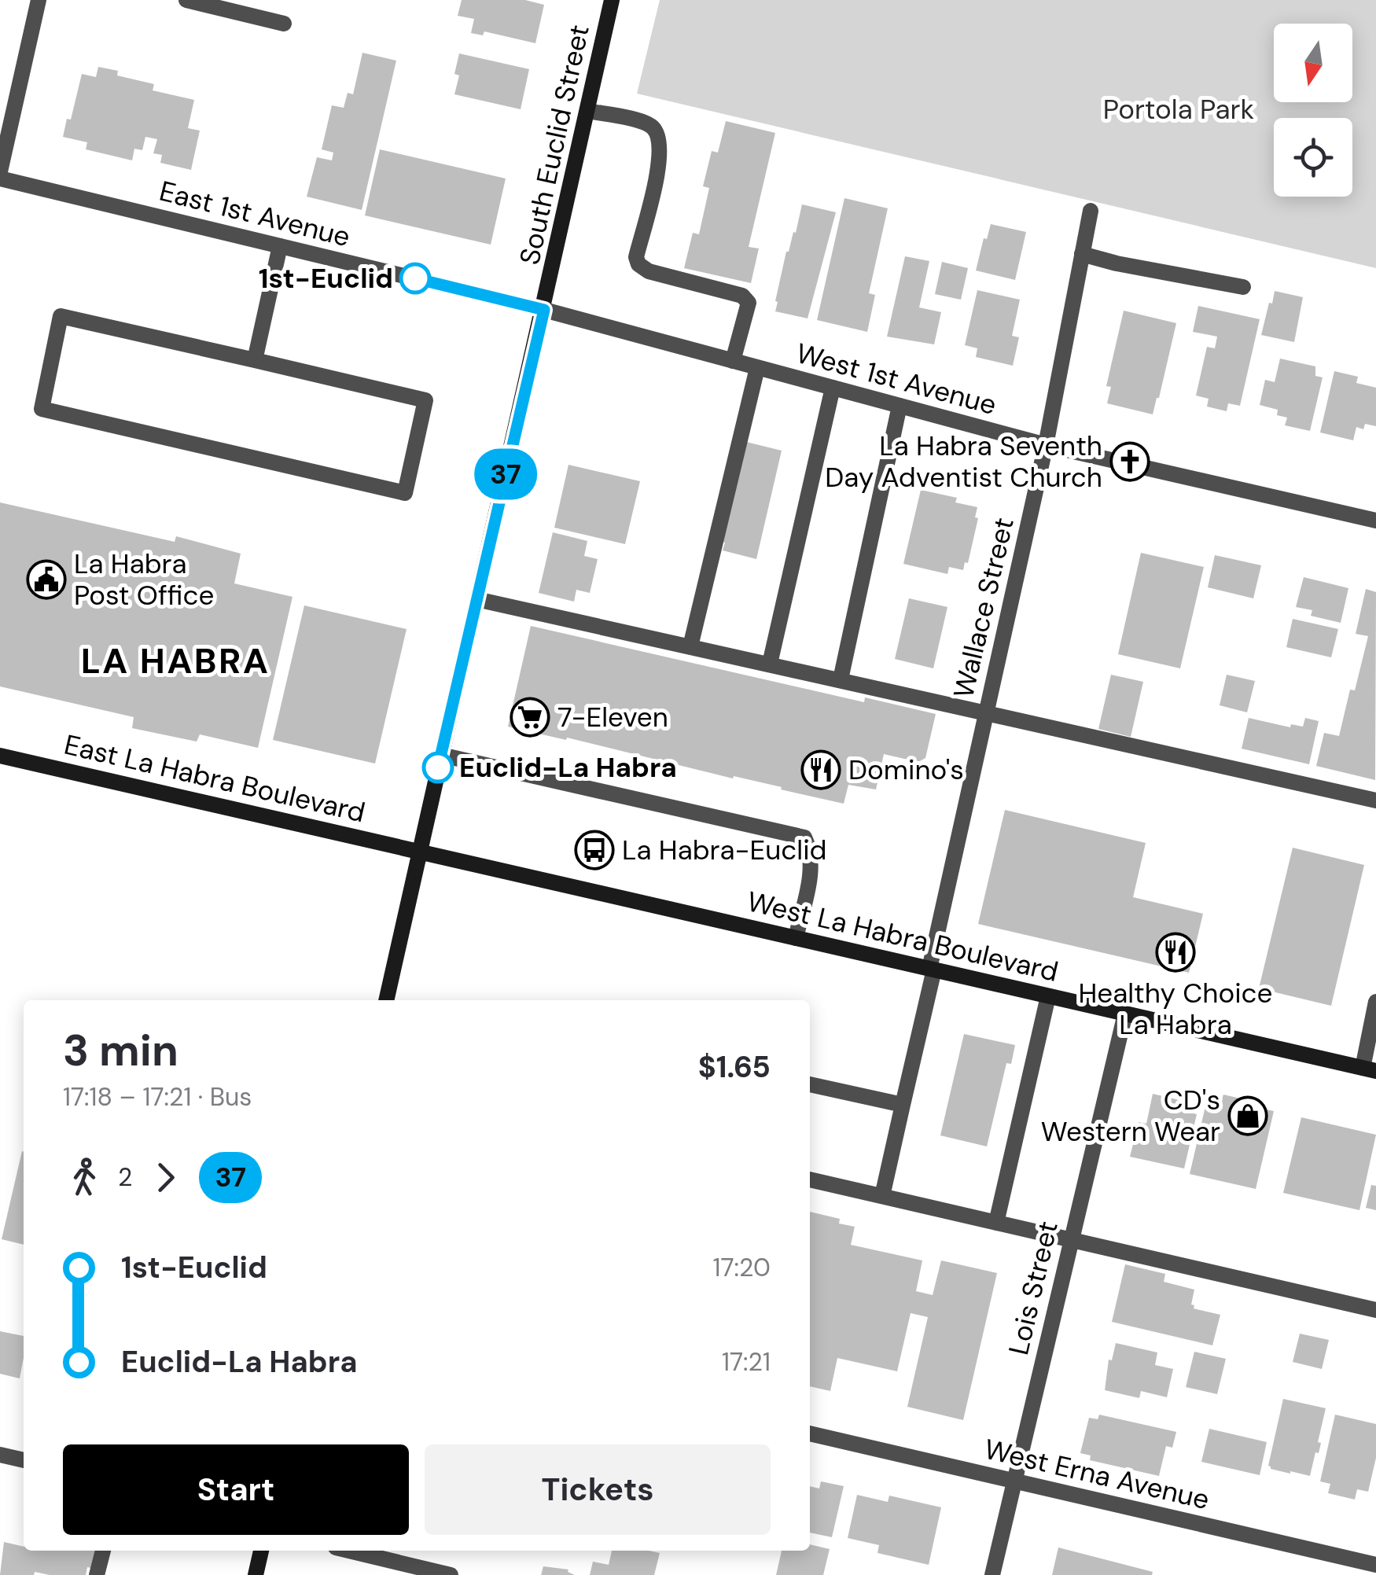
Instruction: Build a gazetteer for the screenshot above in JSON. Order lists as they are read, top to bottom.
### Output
{
  "streets": {
    "main road": ["South Euclid Street", "East La Habra Boulevard", "West La Habra Boulevard"],
    "street": [
      "East 1st Avenue",
      "West 1st Avenue",
      "Wallace Street",
      "Lois Street",
      "West Erna Avenue"
    ]
  },
  "crossings": [
    ["South Euclid Street", "East 1st Avenue"],
    ["South Euclid Street", "West 1st Avenue"],
    ["South Euclid Street", "East La Habra Boulevard"],
    ["South Euclid Street", "West La Habra Boulevard"],
    ["East 1st Avenue", "West 1st Avenue"],
    ["West 1st Avenue", "Wallace Street"],
    ["Wallace Street", "West La Habra Boulevard"],
    ["East La Habra Boulevard", "West La Habra Boulevard"],
    ["West La Habra Boulevard", "Lois Street"],
    ["Lois Street", "West Erna Avenue"]
  ],
  "districts": ["LA HABRA"],
  "parks": ["Portola Park"],
  "places": {
    "other": ["1st-Euclid", "Euclid-La Habra"],
    "church": ["La Habra Seventh Day Adventist Church"],
    "public building": ["La Habra Post Office"],
    "supermarket": ["7-Eleven"],
    "restaurant": ["Domino's", "Healthy Choice La Habra"],
    "bus stop": ["La Habra-Euclid"],
    "shop": ["CD's Western Wear"]
  },
  "lines": ["bus line 37"],
  "north": "bottom",
  "page": {
    "on_map": "37",
    "heading": ["3 min", "17:18 – 17:21 · Bus", "$1.65"],
    "legs": ["2", "37"],
    "list": [
      {
        "name": "1st-Euclid",
        "value": "17:20"
      },
      {
        "name": "Euclid-La Habra",
        "value": "17:21"
      }
    ],
    "buttons": ["Start", "Tickets"]
  }
}
